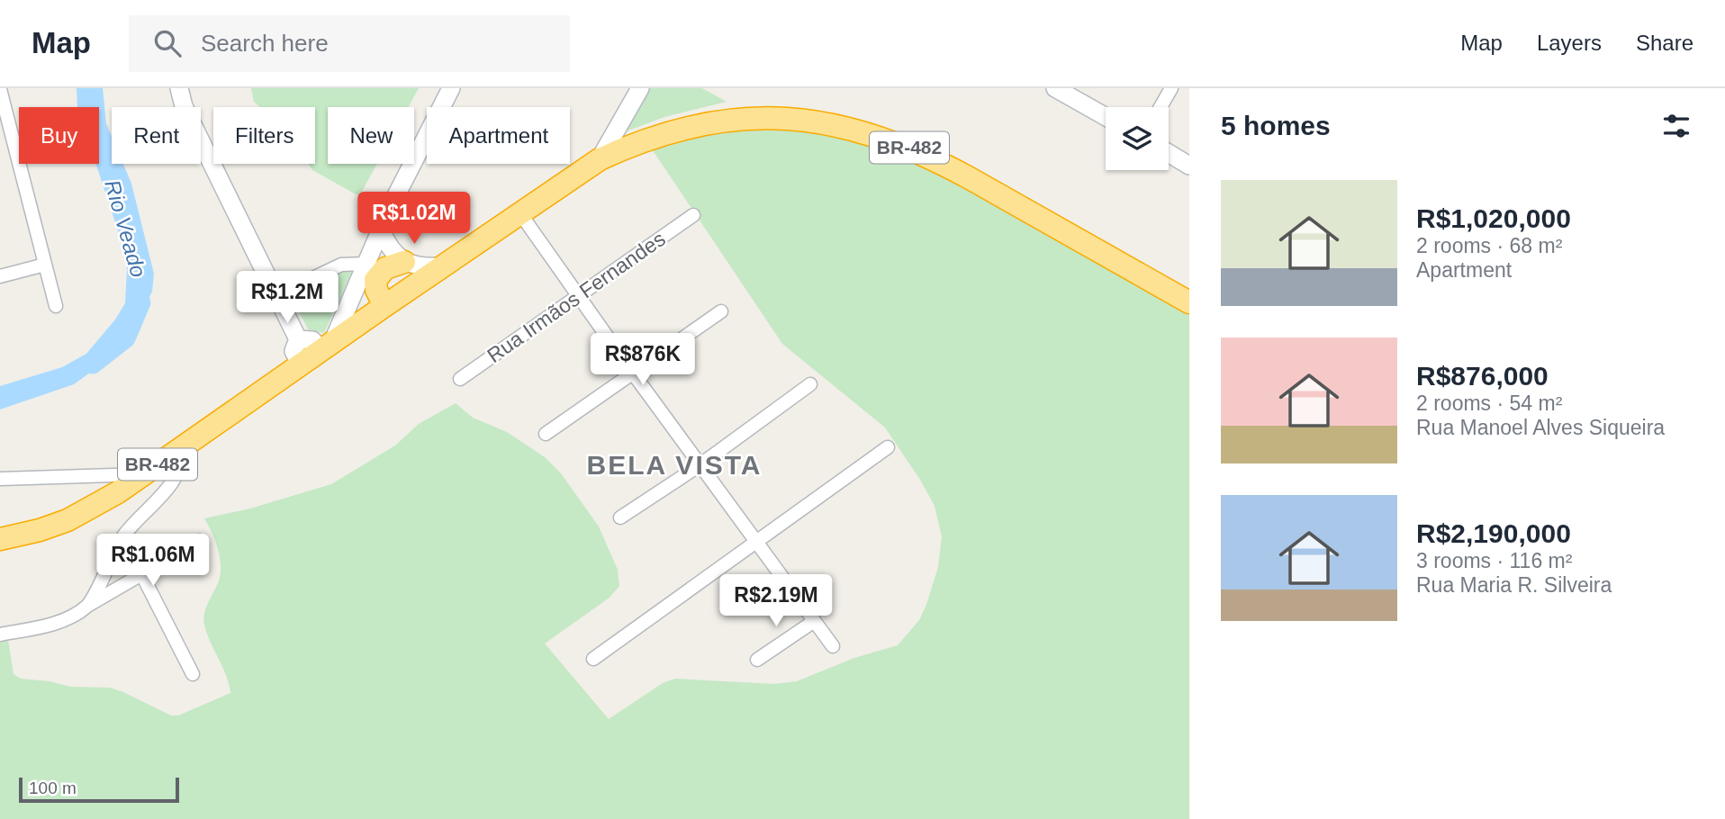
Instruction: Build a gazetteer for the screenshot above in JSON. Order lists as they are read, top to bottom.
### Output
{
  "streets": {
    "highway": ["BR-482"],
    "street": ["Rua Irmãos Fernandes"]
  },
  "districts": ["BELA VISTA"],
  "water": ["Rio Veado"],
  "scale_bar": "100 m",
  "page": {
    "header": "Map",
    "search": "Search here",
    "nav": ["Map", "Layers", "Share"],
    "heading": "5 homes",
    "chip": [
      "Buy",
      "Rent",
      "Filters",
      "New",
      "Apartment"
    ],
    "list": [
      {
        "name": "R$1,020,000",
        "note": "2 rooms · 68 m² · Apartment"
      },
      {
        "name": "R$876,000",
        "note": "2 rooms · 54 m² · Rua Manoel Alves Siqueira"
      },
      {
        "name": "R$2,190,000",
        "note": "3 rooms · 116 m² · Rua Maria R. Silveira"
      }
    ],
    "price": [
      "R$1.02M",
      "R$1.2M",
      "R$876K",
      "R$1.06M",
      "R$2.19M"
    ],
    "scale": "100 m"
  }
}
